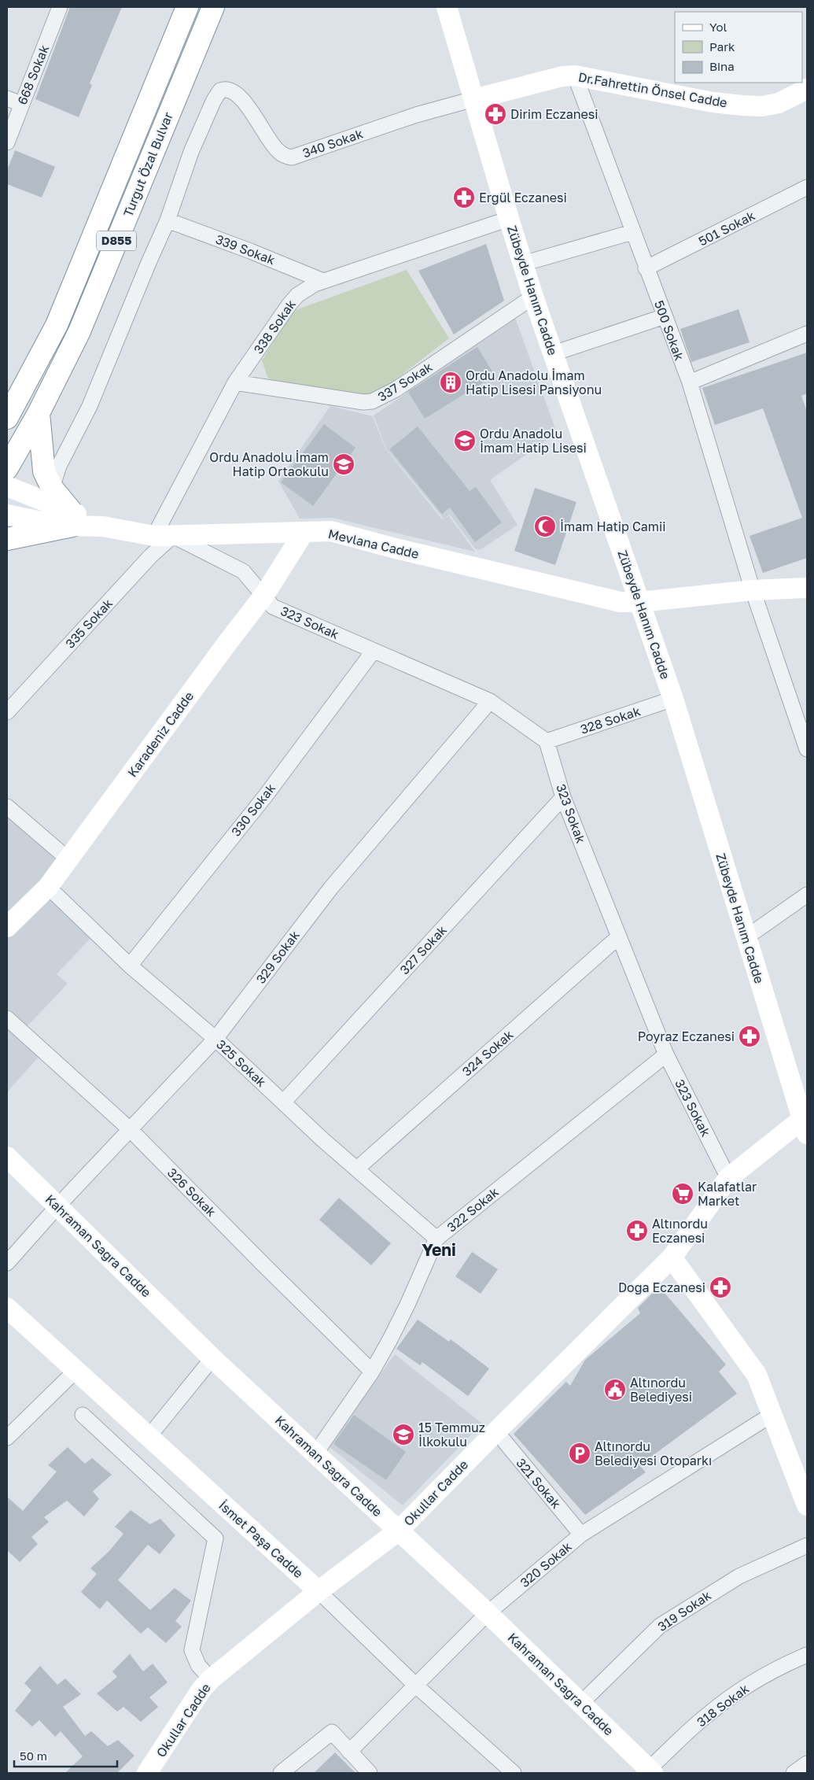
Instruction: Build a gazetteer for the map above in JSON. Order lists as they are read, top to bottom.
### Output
{
  "streets": {
    "highway": ["Turgut Özal Bulvar", "D855"],
    "street": [
      "668 Sokak",
      "Dr.Fahrettin Önsel Cadde",
      "340 Sokak",
      "501 Sokak",
      "339 Sokak",
      "Zübeyde Hanım Cadde",
      "338 Sokak",
      "500 Sokak",
      "337 Sokak",
      "Mevlana Cadde",
      "323 Sokak",
      "335 Sokak",
      "328 Sokak",
      "Karadeniz Cadde",
      "330 Sokak",
      "327 Sokak",
      "329 Sokak",
      "324 Sokak",
      "325 Sokak",
      "326 Sokak",
      "322 Sokak",
      "Kahraman Sağra Cadde",
      "321 Sokak",
      "Okullar Cadde",
      "İsmet Paşa Cadde",
      "320 Sokak",
      "319 Sokak",
      "318 Sokak"
    ]
  },
  "crossings": [
    ["Dr.Fahrettin Önsel Cadde", "340 Sokak"],
    ["Dr.Fahrettin Önsel Cadde", "Zübeyde Hanım Cadde"],
    ["Dr.Fahrettin Önsel Cadde", "500 Sokak"],
    ["340 Sokak", "339 Sokak"],
    ["340 Sokak", "Zübeyde Hanım Cadde"],
    ["501 Sokak", "500 Sokak"],
    ["339 Sokak", "338 Sokak"],
    ["Zübeyde Hanım Cadde", "338 Sokak"],
    ["Zübeyde Hanım Cadde", "337 Sokak"],
    ["Zübeyde Hanım Cadde", "Mevlana Cadde"],
    ["Zübeyde Hanım Cadde", "328 Sokak"],
    ["Zübeyde Hanım Cadde", "Okullar Cadde"],
    ["338 Sokak", "337 Sokak"],
    ["338 Sokak", "Mevlana Cadde"],
    ["338 Sokak", "323 Sokak"],
    ["338 Sokak", "335 Sokak"],
    ["500 Sokak", "Mevlana Cadde"],
    ["Mevlana Cadde", "323 Sokak"],
    ["Mevlana Cadde", "335 Sokak"],
    ["Mevlana Cadde", "Karadeniz Cadde"],
    ["323 Sokak", "335 Sokak"],
    ["323 Sokak", "328 Sokak"],
    ["323 Sokak", "Karadeniz Cadde"],
    ["323 Sokak", "330 Sokak"],
    ["323 Sokak", "327 Sokak"],
    ["323 Sokak", "329 Sokak"],
    ["323 Sokak", "324 Sokak"],
    ["323 Sokak", "322 Sokak"],
    ["323 Sokak", "Okullar Cadde"],
    ["Karadeniz Cadde", "325 Sokak"],
    ["330 Sokak", "325 Sokak"],
    ["327 Sokak", "325 Sokak"],
    ["329 Sokak", "325 Sokak"],
    ["329 Sokak", "326 Sokak"],
    ["329 Sokak", "Kahraman Sağra Cadde"],
    ["324 Sokak", "325 Sokak"],
    ["325 Sokak", "322 Sokak"],
    ["326 Sokak", "322 Sokak"],
    ["322 Sokak", "Kahraman Sağra Cadde"],
    ["Kahraman Sağra Cadde", "Okullar Cadde"],
    ["Kahraman Sağra Cadde", "320 Sokak"],
    ["Kahraman Sağra Cadde", "319 Sokak"],
    ["Kahraman Sağra Cadde", "318 Sokak"],
    ["321 Sokak", "Okullar Cadde"],
    ["321 Sokak", "320 Sokak"],
    ["Okullar Cadde", "İsmet Paşa Cadde"],
    ["İsmet Paşa Cadde", "320 Sokak"]
  ],
  "districts": ["Yeni"],
  "places": {
    "pharmacy": [
      "Dirim Eczanesi",
      "Ergül Eczanesi",
      "Poyraz Eczanesi",
      "Altınordu Eczanesi",
      "Doğa Eczanesi"
    ],
    "building": ["Ordu Anadolu İmam Hatip Lisesi Pansiyonu"],
    "school or university": ["Ordu Anadolu İmam Hatip Lisesi", "Ordu Anadolu İmam Hatip Ortaokulu", "15 Temmuz İlkokulu"],
    "mosque": ["İmam Hatip Camii"],
    "supermarket": ["Kalafatlar Market"],
    "public building": ["Altınordu Belediyesi"],
    "parking": ["Altınordu Belediyesi Otoparkı"]
  },
  "legend": ["Yol", "Park", "Bina"],
  "scale_bar": "50 m"
}
